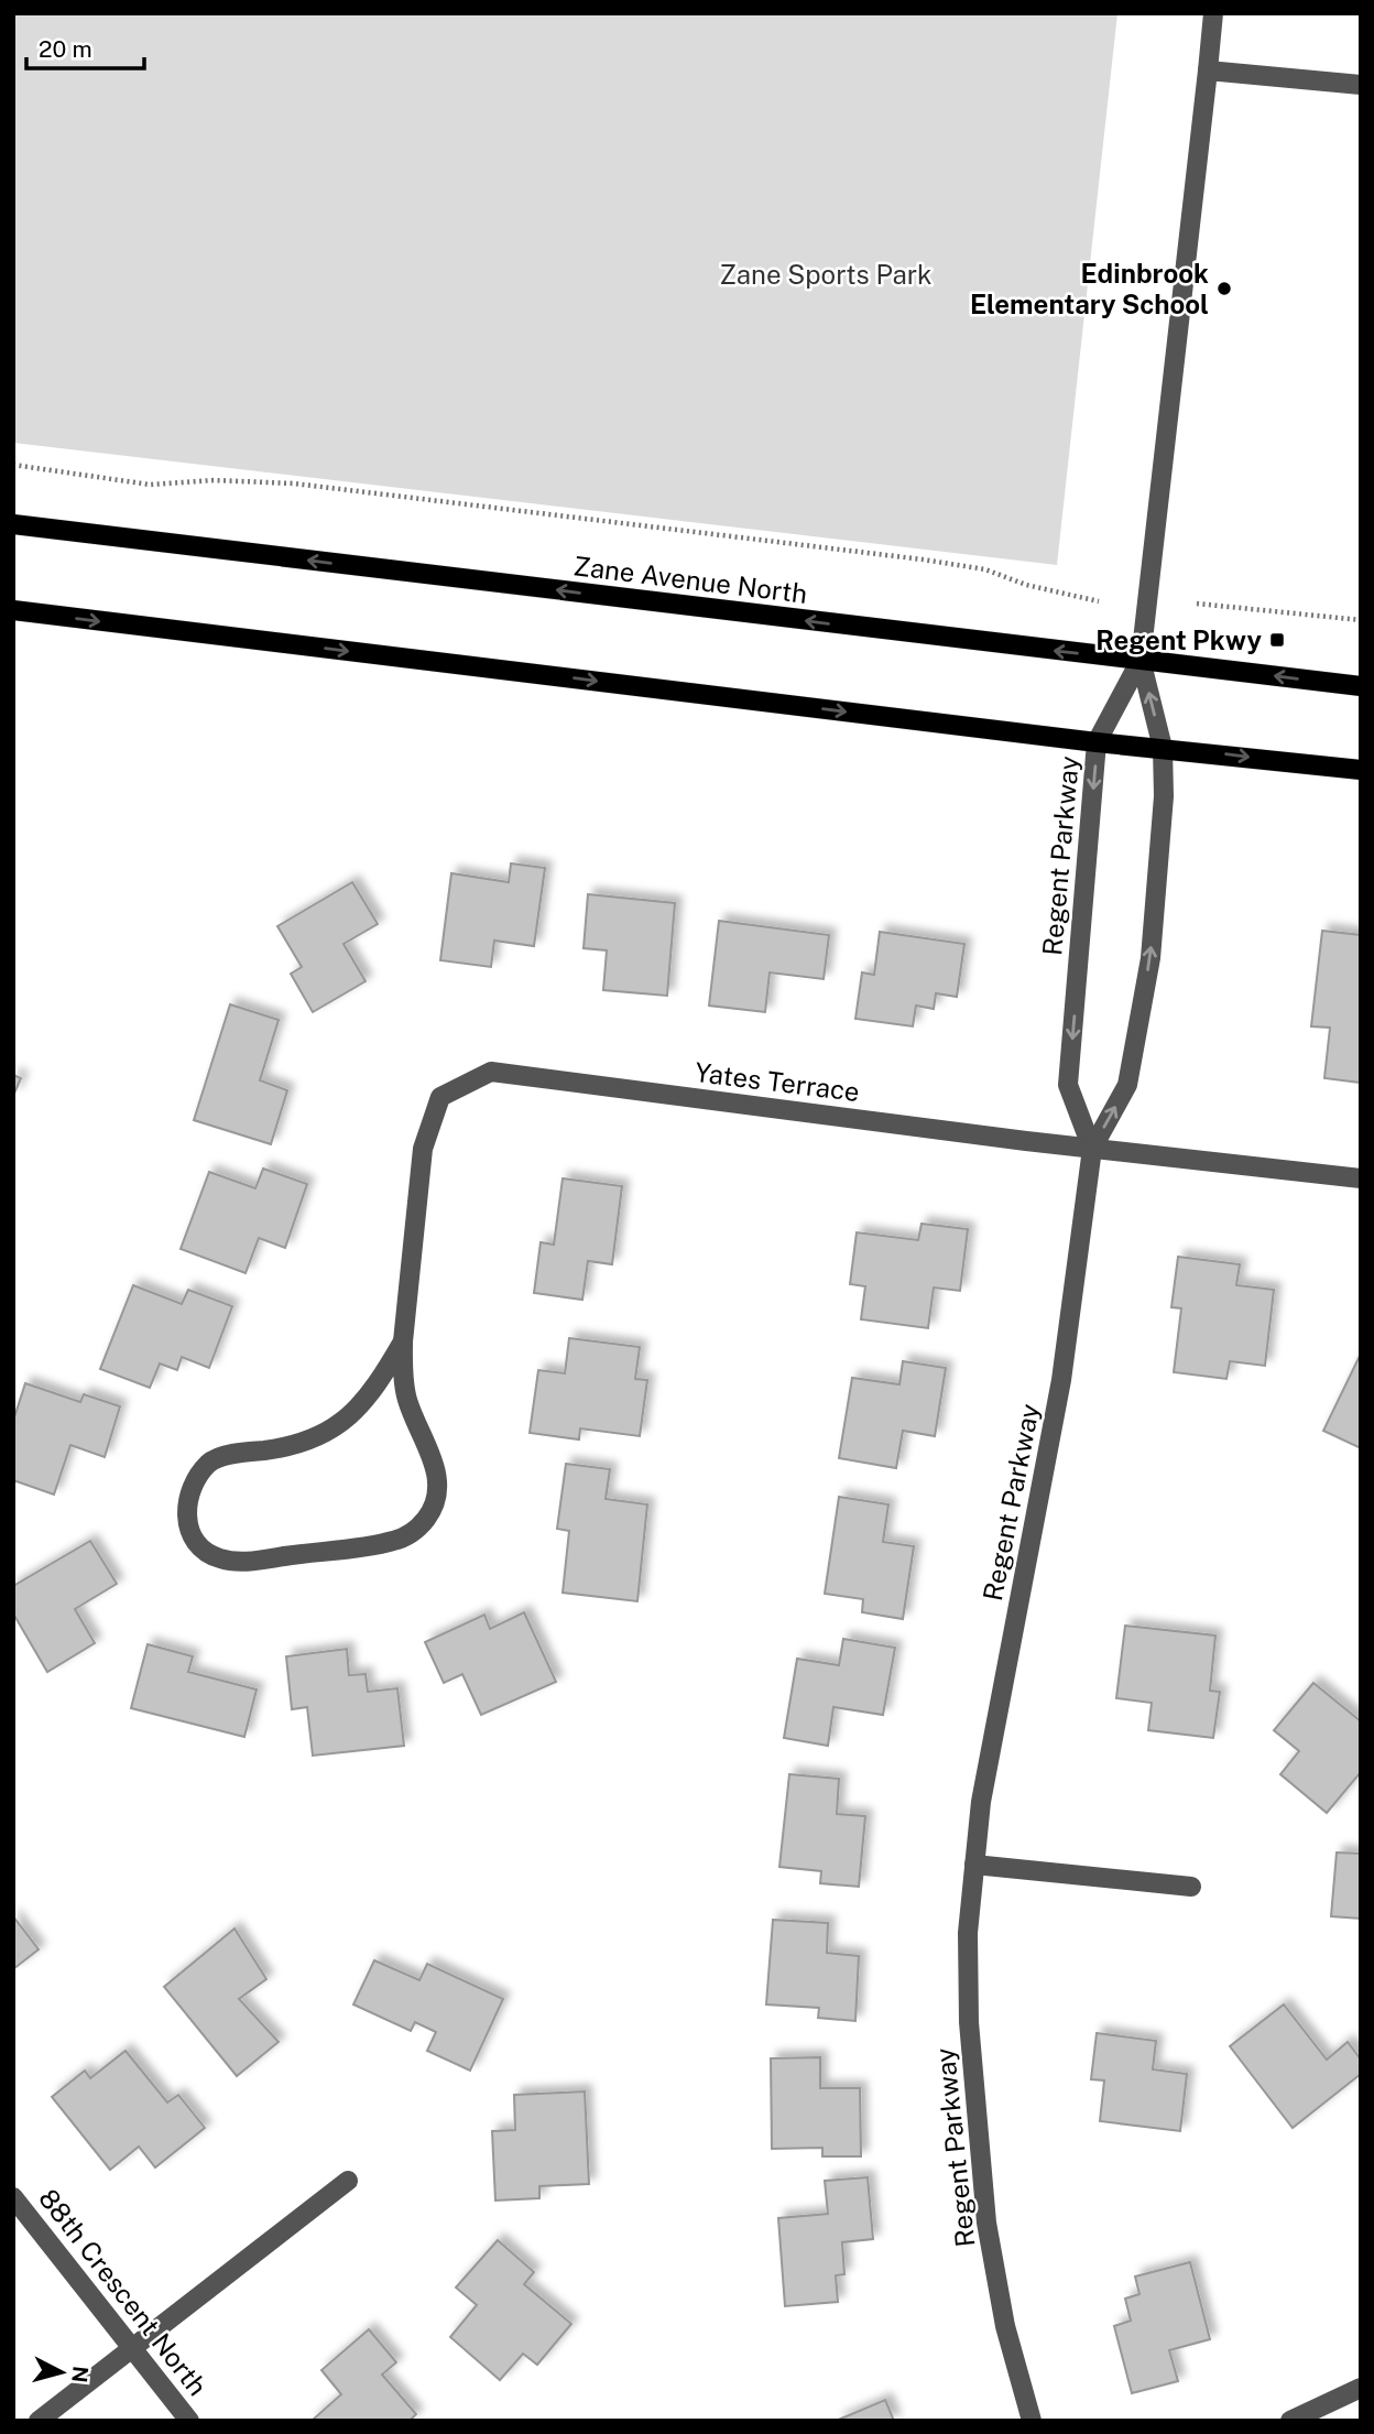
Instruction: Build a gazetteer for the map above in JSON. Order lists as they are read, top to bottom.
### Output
{
  "streets": {
    "main road": ["Zane Avenue North"],
    "street": ["Regent Parkway", "Yates Terrace", "88th Crescent North"]
  },
  "crossings": [
    ["Zane Avenue North", "Regent Parkway"],
    ["Regent Parkway", "Yates Terrace"]
  ],
  "parks": ["Zane Sports Park"],
  "places": {
    "other": ["Edinbrook Elementary School"],
    "transit": ["Regent Pkwy"]
  },
  "scale_bar": "20 m",
  "north": "right"
}
